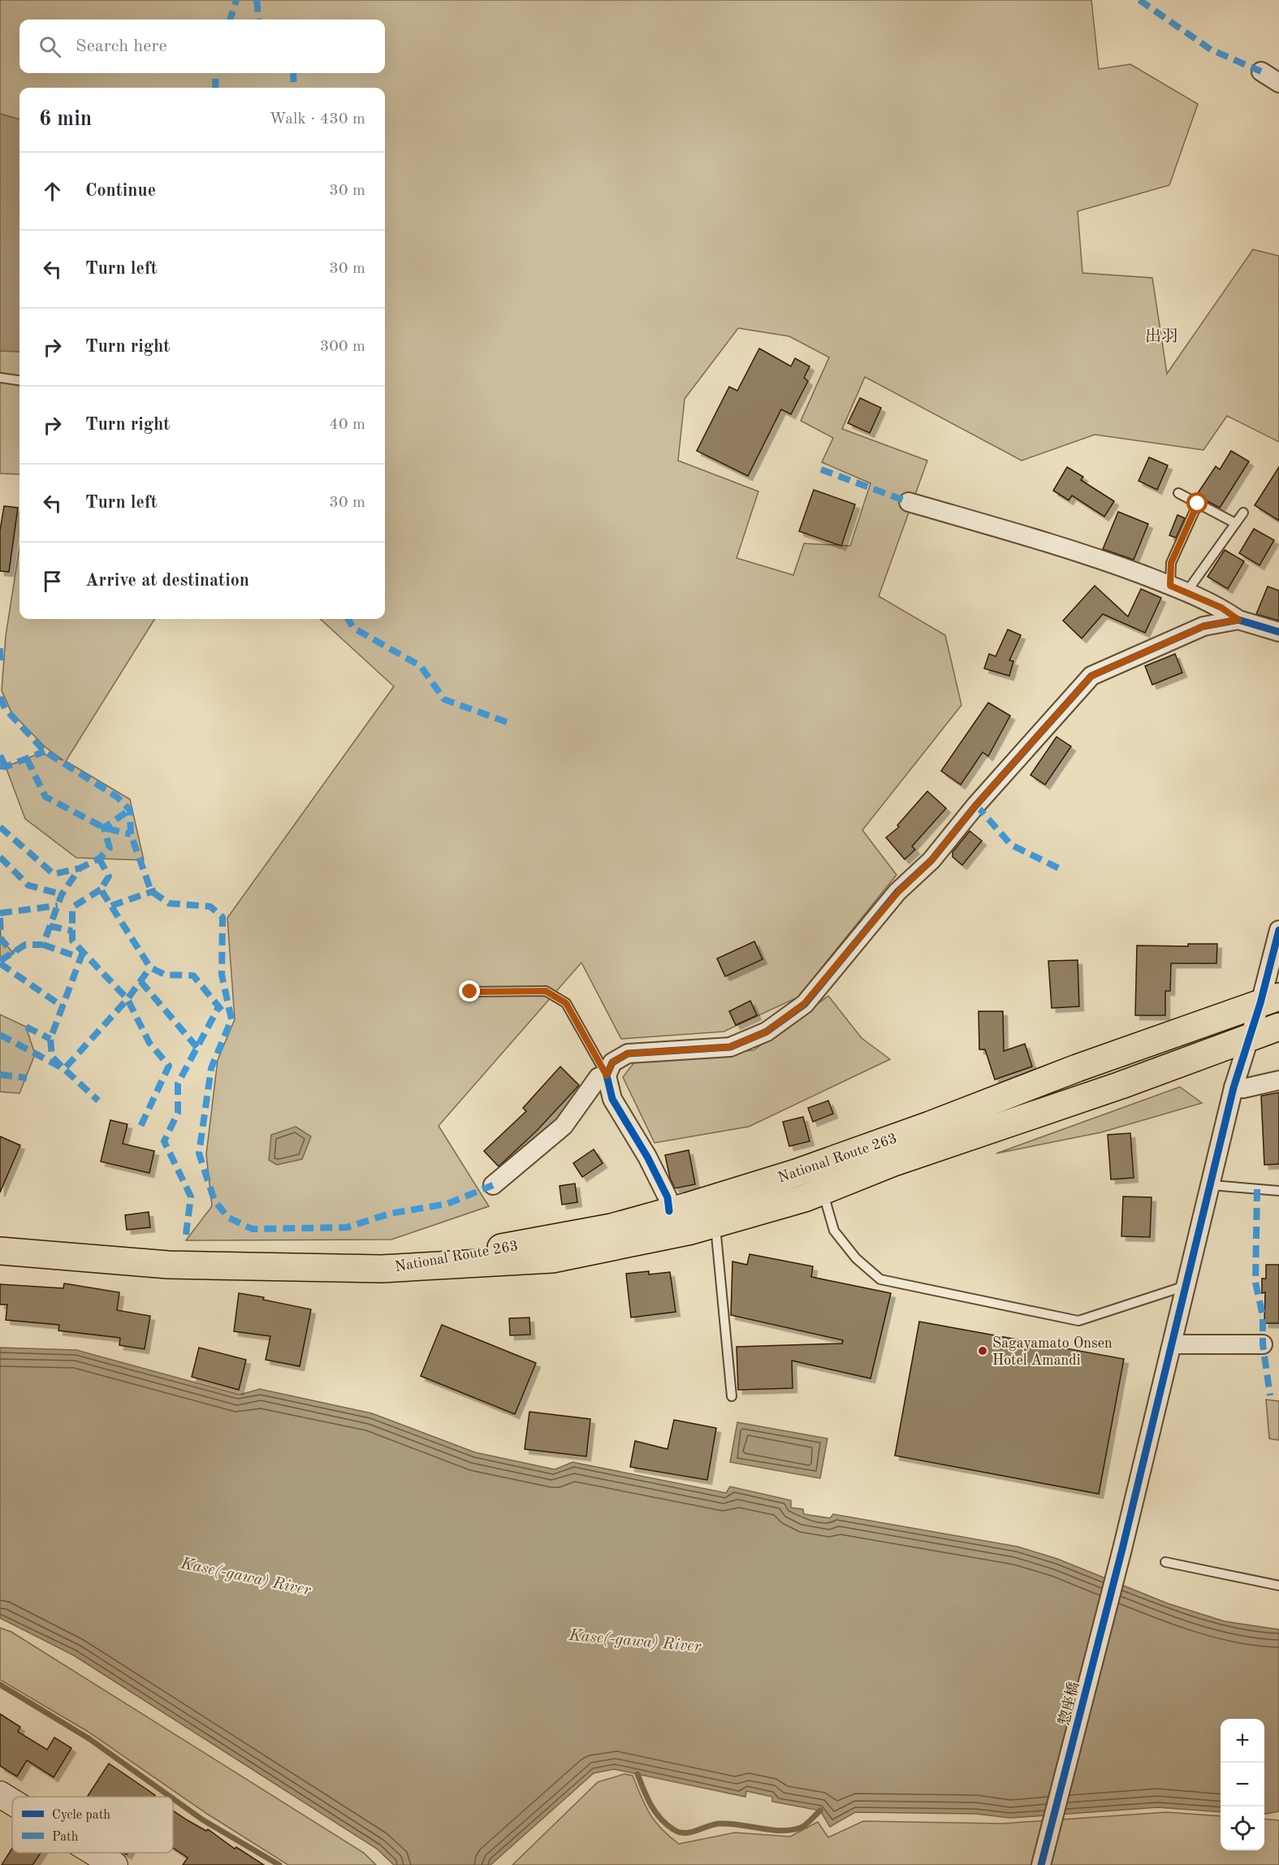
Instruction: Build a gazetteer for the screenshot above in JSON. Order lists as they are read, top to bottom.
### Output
{
  "streets": {
    "highway": ["National Route 263"],
    "street": ["惣座橋"]
  },
  "crossings": [
    ["National Route 263", "惣座橋"]
  ],
  "districts": ["出羽"],
  "water": ["Kase(-gawa) River"],
  "places": ["Sagayamato Onsen Hotel Amandi"],
  "legend": ["Cycle path", "Path"],
  "page": {
    "search": "Search here",
    "heading": ["6 min", "Walk · 430 m"],
    "list": [
      ["Continue", "30 m"],
      ["Turn left", "30 m"],
      ["Turn right", "300 m"],
      ["Turn right", "40 m"],
      ["Turn left", "30 m"],
      "Arrive at destination"
    ],
    "map_buttons": ["+", "−"]
  }
}
